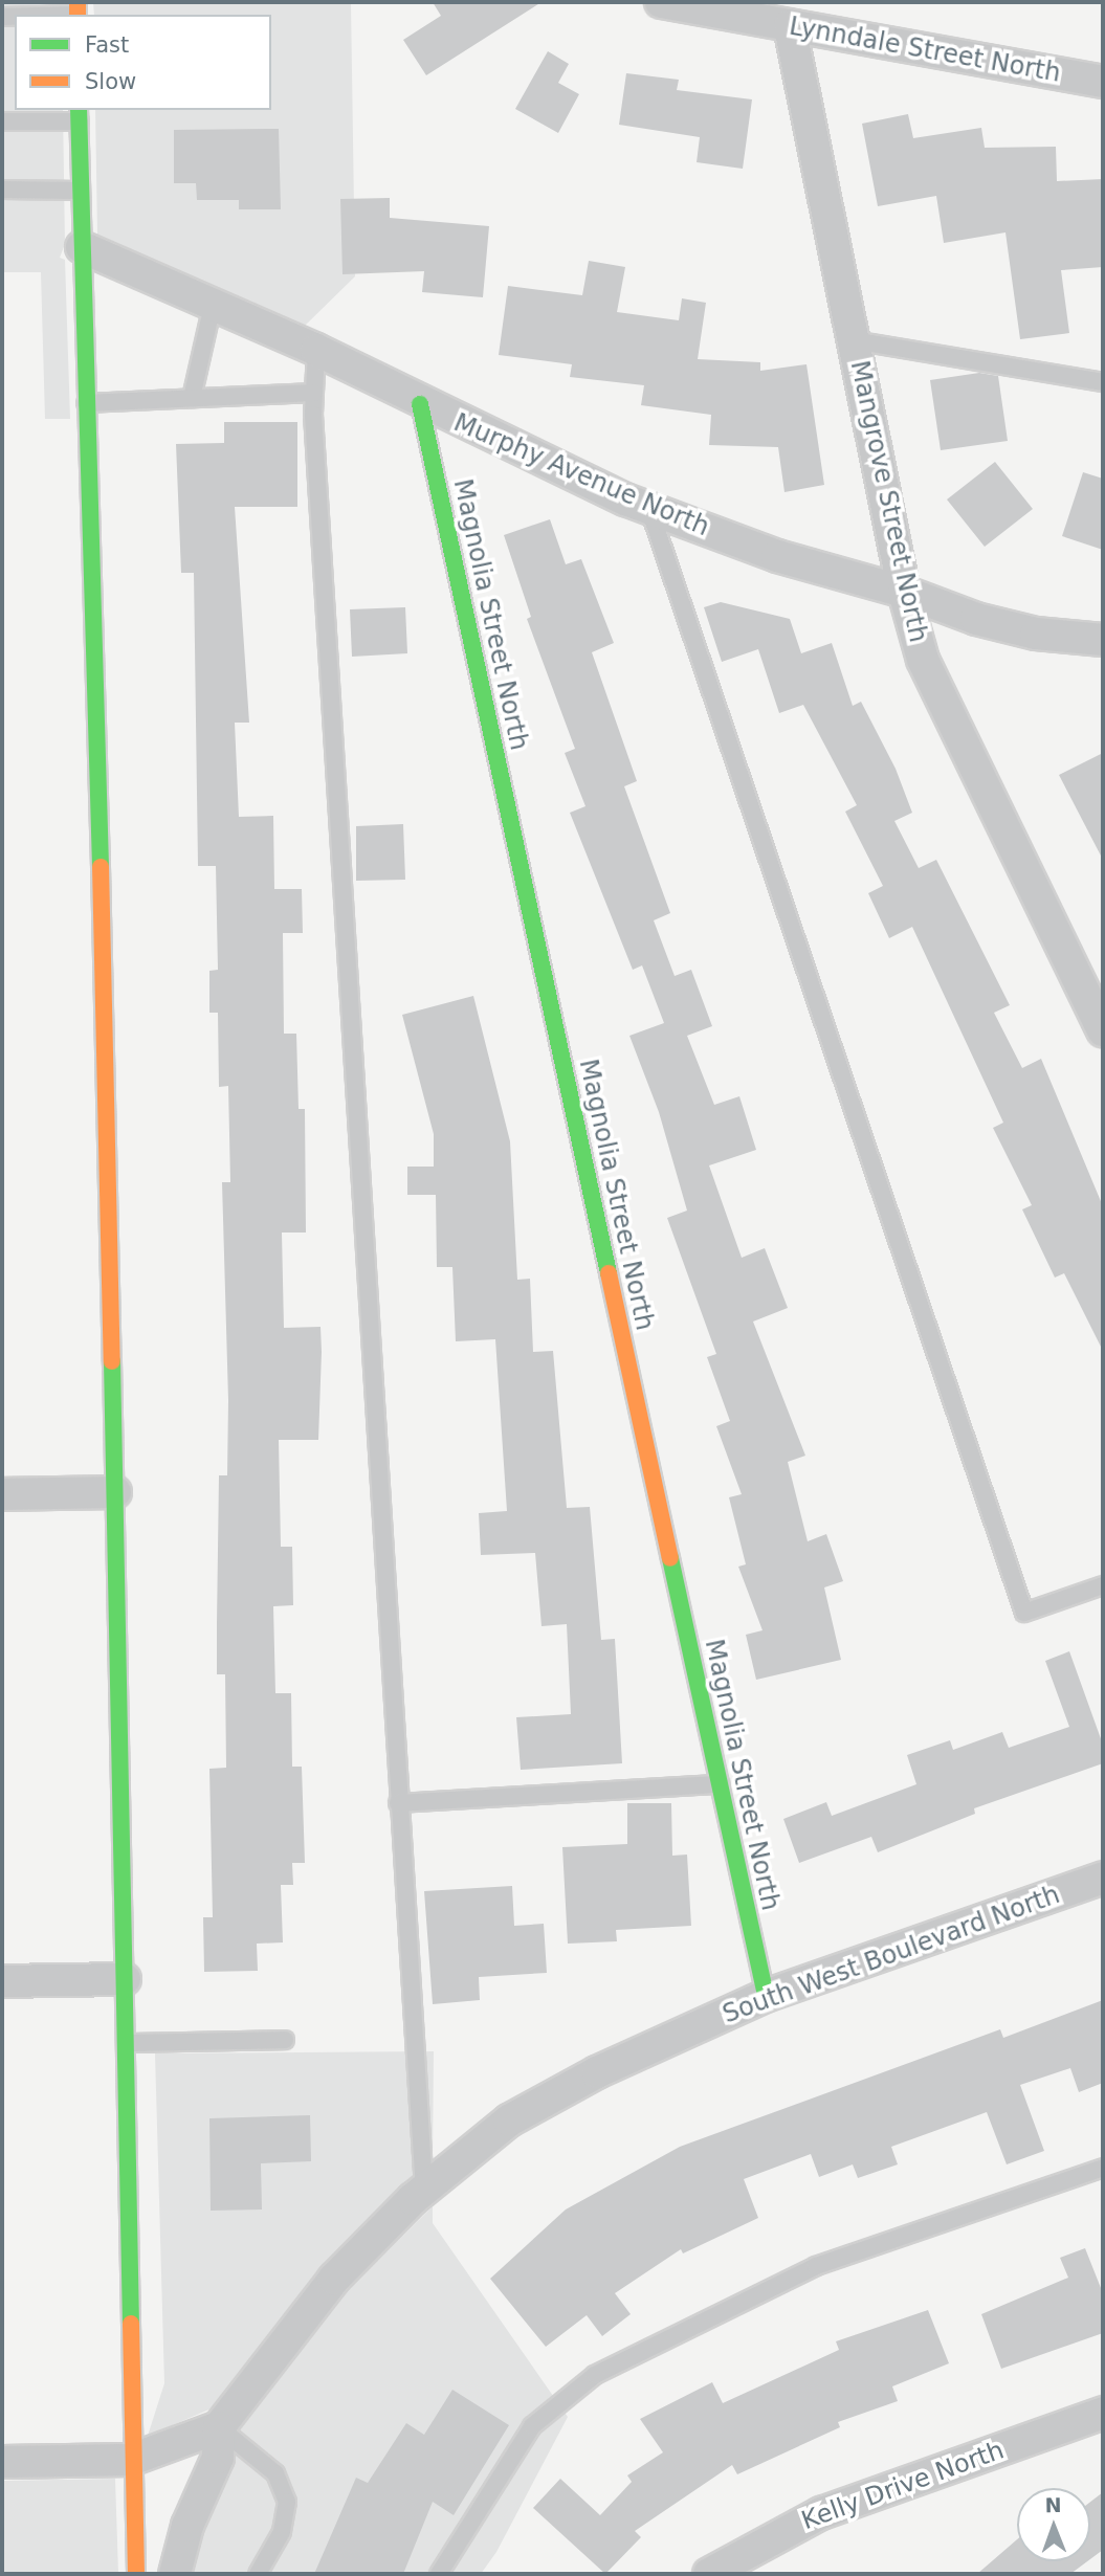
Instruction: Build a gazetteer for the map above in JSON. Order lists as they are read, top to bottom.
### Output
{
  "streets": {
    "main road": ["Magnolia Street North"],
    "street": [
      "Lynndale Street North",
      "Murphy Avenue North",
      "Mangrove Street North",
      "South West Boulevard North",
      "Kelly Drive North"
    ]
  },
  "crossings": [
    ["Lynndale Street North", "Mangrove Street North"],
    ["Murphy Avenue North", "Mangrove Street North"],
    ["Murphy Avenue North", "Magnolia Street North"],
    ["Magnolia Street North", "South West Boulevard North"]
  ],
  "legend": ["Fast", "Slow"],
  "north": "top"
}
